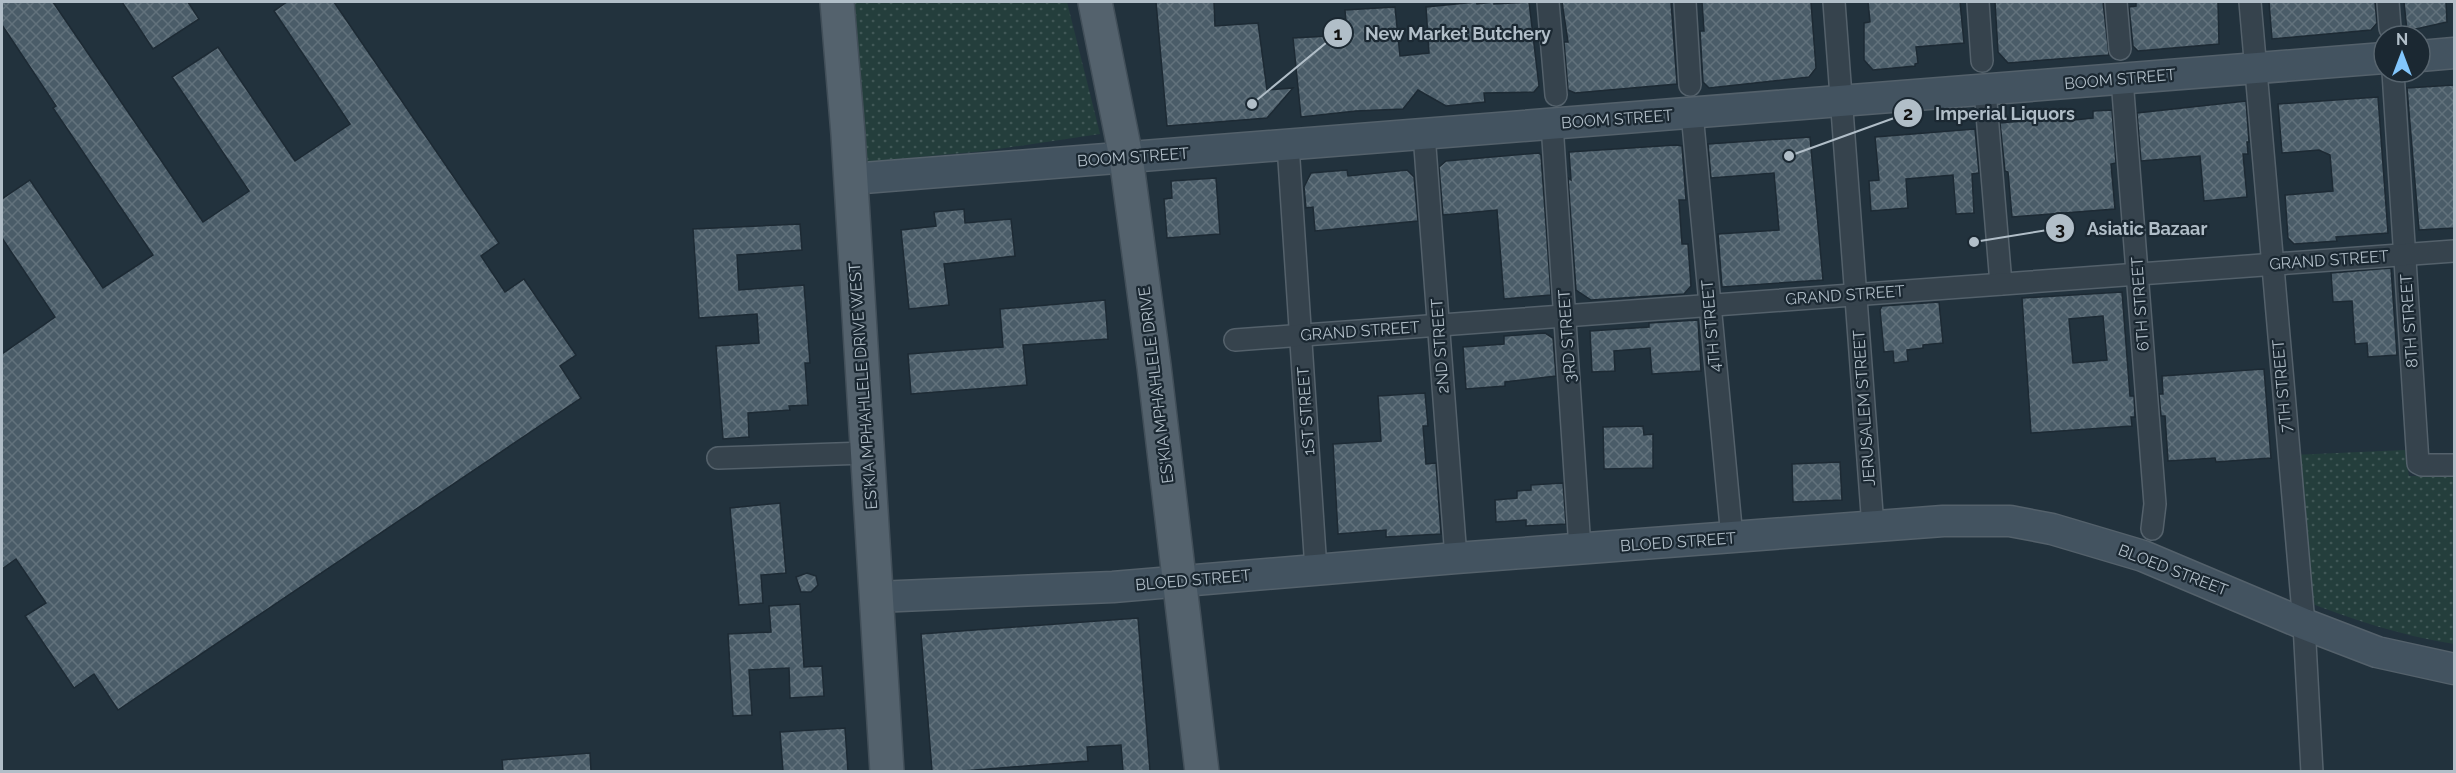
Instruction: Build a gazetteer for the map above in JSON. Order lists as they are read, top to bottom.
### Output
{
  "streets": {
    "main road": [
      "BOOM STREET",
      "ES'KIA MPHAHLELE DRIVE",
      "ES'KIA MPHAHLELE DRIVE WEST",
      "BLOED STREET"
    ],
    "street": [
      "GRAND STREET",
      "6TH STREET",
      "8TH STREET",
      "4TH STREET",
      "3RD STREET",
      "2ND STREET",
      "7TH STREET",
      "JERUSALEM STREET",
      "1ST STREET"
    ]
  },
  "crossings": [
    ["BOOM STREET", "6TH STREET"],
    ["BOOM STREET", "4TH STREET"],
    ["BOOM STREET", "3RD STREET"],
    ["BOOM STREET", "2ND STREET"],
    ["BOOM STREET", "ES'KIA MPHAHLELE DRIVE"],
    ["BOOM STREET", "ES'KIA MPHAHLELE DRIVE WEST"],
    ["BOOM STREET", "7TH STREET"],
    ["BOOM STREET", "JERUSALEM STREET"],
    ["BOOM STREET", "1ST STREET"],
    ["GRAND STREET", "6TH STREET"],
    ["GRAND STREET", "8TH STREET"],
    ["GRAND STREET", "4TH STREET"],
    ["GRAND STREET", "3RD STREET"],
    ["GRAND STREET", "2ND STREET"],
    ["GRAND STREET", "7TH STREET"],
    ["GRAND STREET", "JERUSALEM STREET"],
    ["GRAND STREET", "1ST STREET"],
    ["4TH STREET", "BLOED STREET"],
    ["3RD STREET", "BLOED STREET"],
    ["2ND STREET", "BLOED STREET"],
    ["ES'KIA MPHAHLELE DRIVE", "BLOED STREET"],
    ["ES'KIA MPHAHLELE DRIVE WEST", "BLOED STREET"],
    ["7TH STREET", "BLOED STREET"],
    ["JERUSALEM STREET", "BLOED STREET"],
    ["1ST STREET", "BLOED STREET"]
  ],
  "places": ["New Market Butchery", "Imperial Liquors", "Asiatic Bazaar"],
  "north": "top"
}
